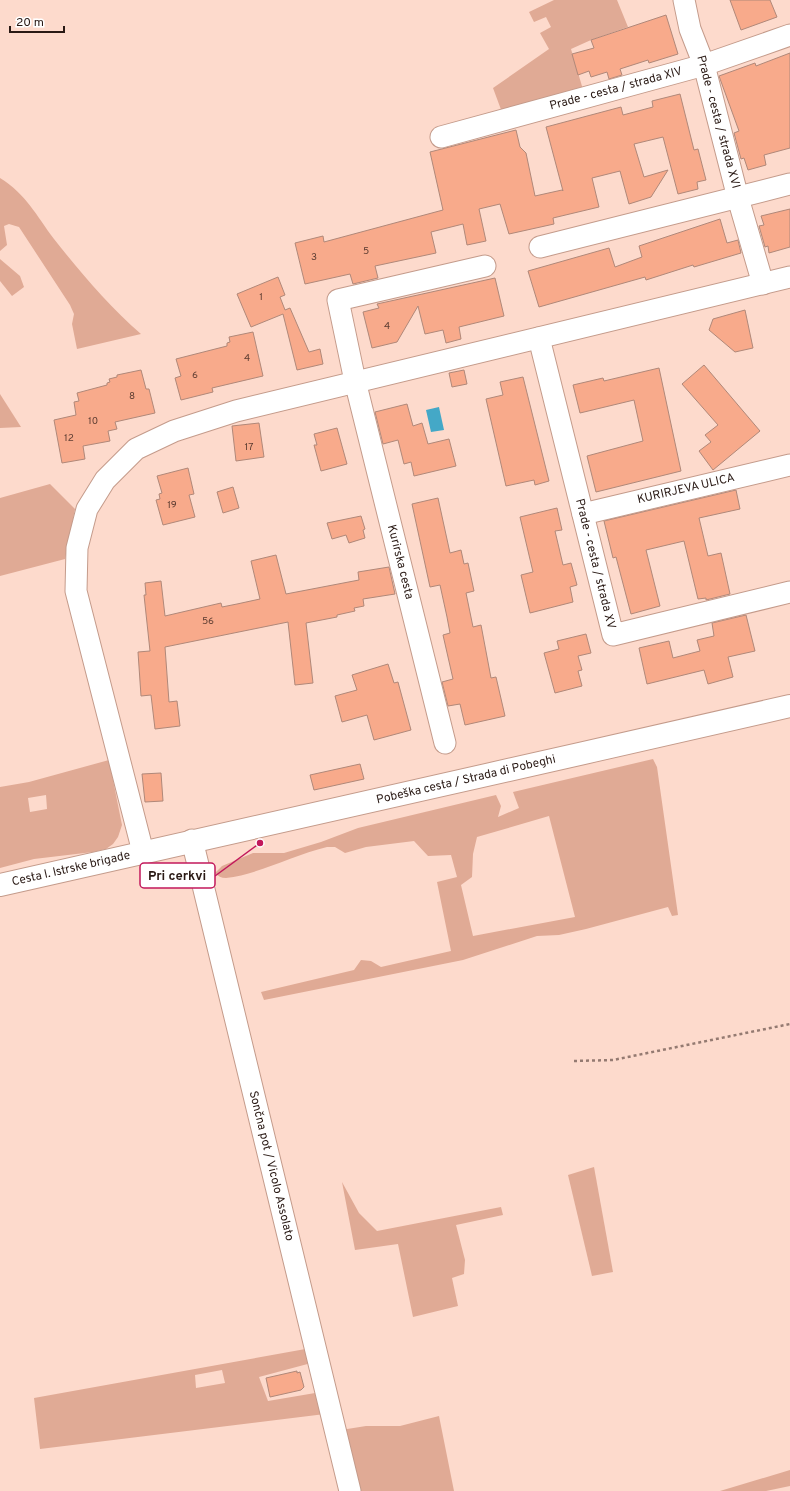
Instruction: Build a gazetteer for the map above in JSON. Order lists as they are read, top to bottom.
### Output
{
  "streets": {
    "street": [
      "Prade - cesta / strada XIV",
      "Prade - cesta / strada XVI",
      "KURIRJEVA ULICA",
      "Kurirska cesta",
      "Prade - cesta / strada XV",
      "Pobeška cesta / Strada di Pobeghi",
      "Cesta I. Istrske brigade",
      "Sončna pot / Vicolo Assolato"
    ]
  },
  "crossings": [
    ["Prade - cesta / strada XIV", "Prade - cesta / strada XVI"],
    ["KURIRJEVA ULICA", "Prade - cesta / strada XV"],
    ["Pobeška cesta / Strada di Pobeghi", "Cesta I. Istrske brigade"],
    ["Pobeška cesta / Strada di Pobeghi", "Sončna pot / Vicolo Assolato"]
  ],
  "places": ["Pri cerkvi"],
  "house_numbers": [
    "5",
    "3",
    "1",
    "4",
    "4",
    "6",
    "8",
    "10",
    "12",
    "17",
    "19",
    "56"
  ],
  "scale_bar": "20 m"
}
